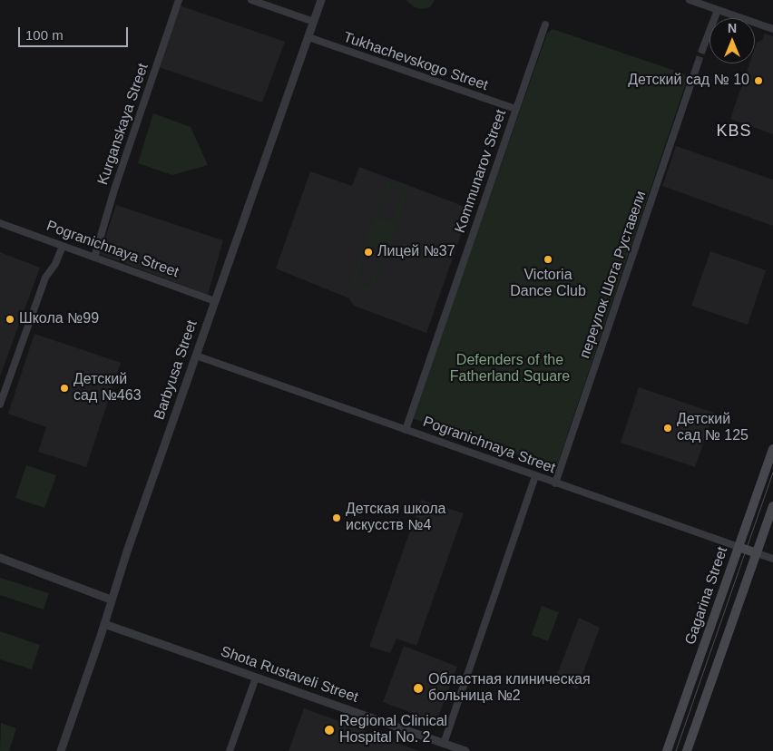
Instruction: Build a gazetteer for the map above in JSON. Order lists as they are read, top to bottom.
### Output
{
  "streets": {
    "main road": ["Pogranichnaya Street", "Gagarina Street"],
    "street": [
      "Tukhachevskogo Street",
      "Kurganskaya Street",
      "Kommunarov Street",
      "переулок Шота Руставели",
      "Barbyusa Street",
      "Shota Rustaveli Street"
    ]
  },
  "crossings": [
    ["Tukhachevskogo Street", "Kommunarov Street"],
    ["Tukhachevskogo Street", "Barbyusa Street"],
    ["Kurganskaya Street", "Pogranichnaya Street"],
    ["Kommunarov Street", "Pogranichnaya Street"],
    ["Pogranichnaya Street", "переулок Шота Руставели"],
    ["Pogranichnaya Street", "Barbyusa Street"],
    ["Pogranichnaya Street", "Gagarina Street"],
    ["Barbyusa Street", "Shota Rustaveli Street"]
  ],
  "districts": ["KBS"],
  "parks": ["Defenders of the Fatherland Square"],
  "places": [
    "Детский сад № 10",
    "Лицей №37",
    "Victoria Dance Club",
    "Школа №99",
    "Детский сад №463",
    "Детский сад № 125",
    "Детская школа искусств №4",
    "Областная клиническая больница №2",
    "Regional Clinical Hospital No. 2"
  ],
  "scale_bar": "100 m",
  "north": "top"
}
